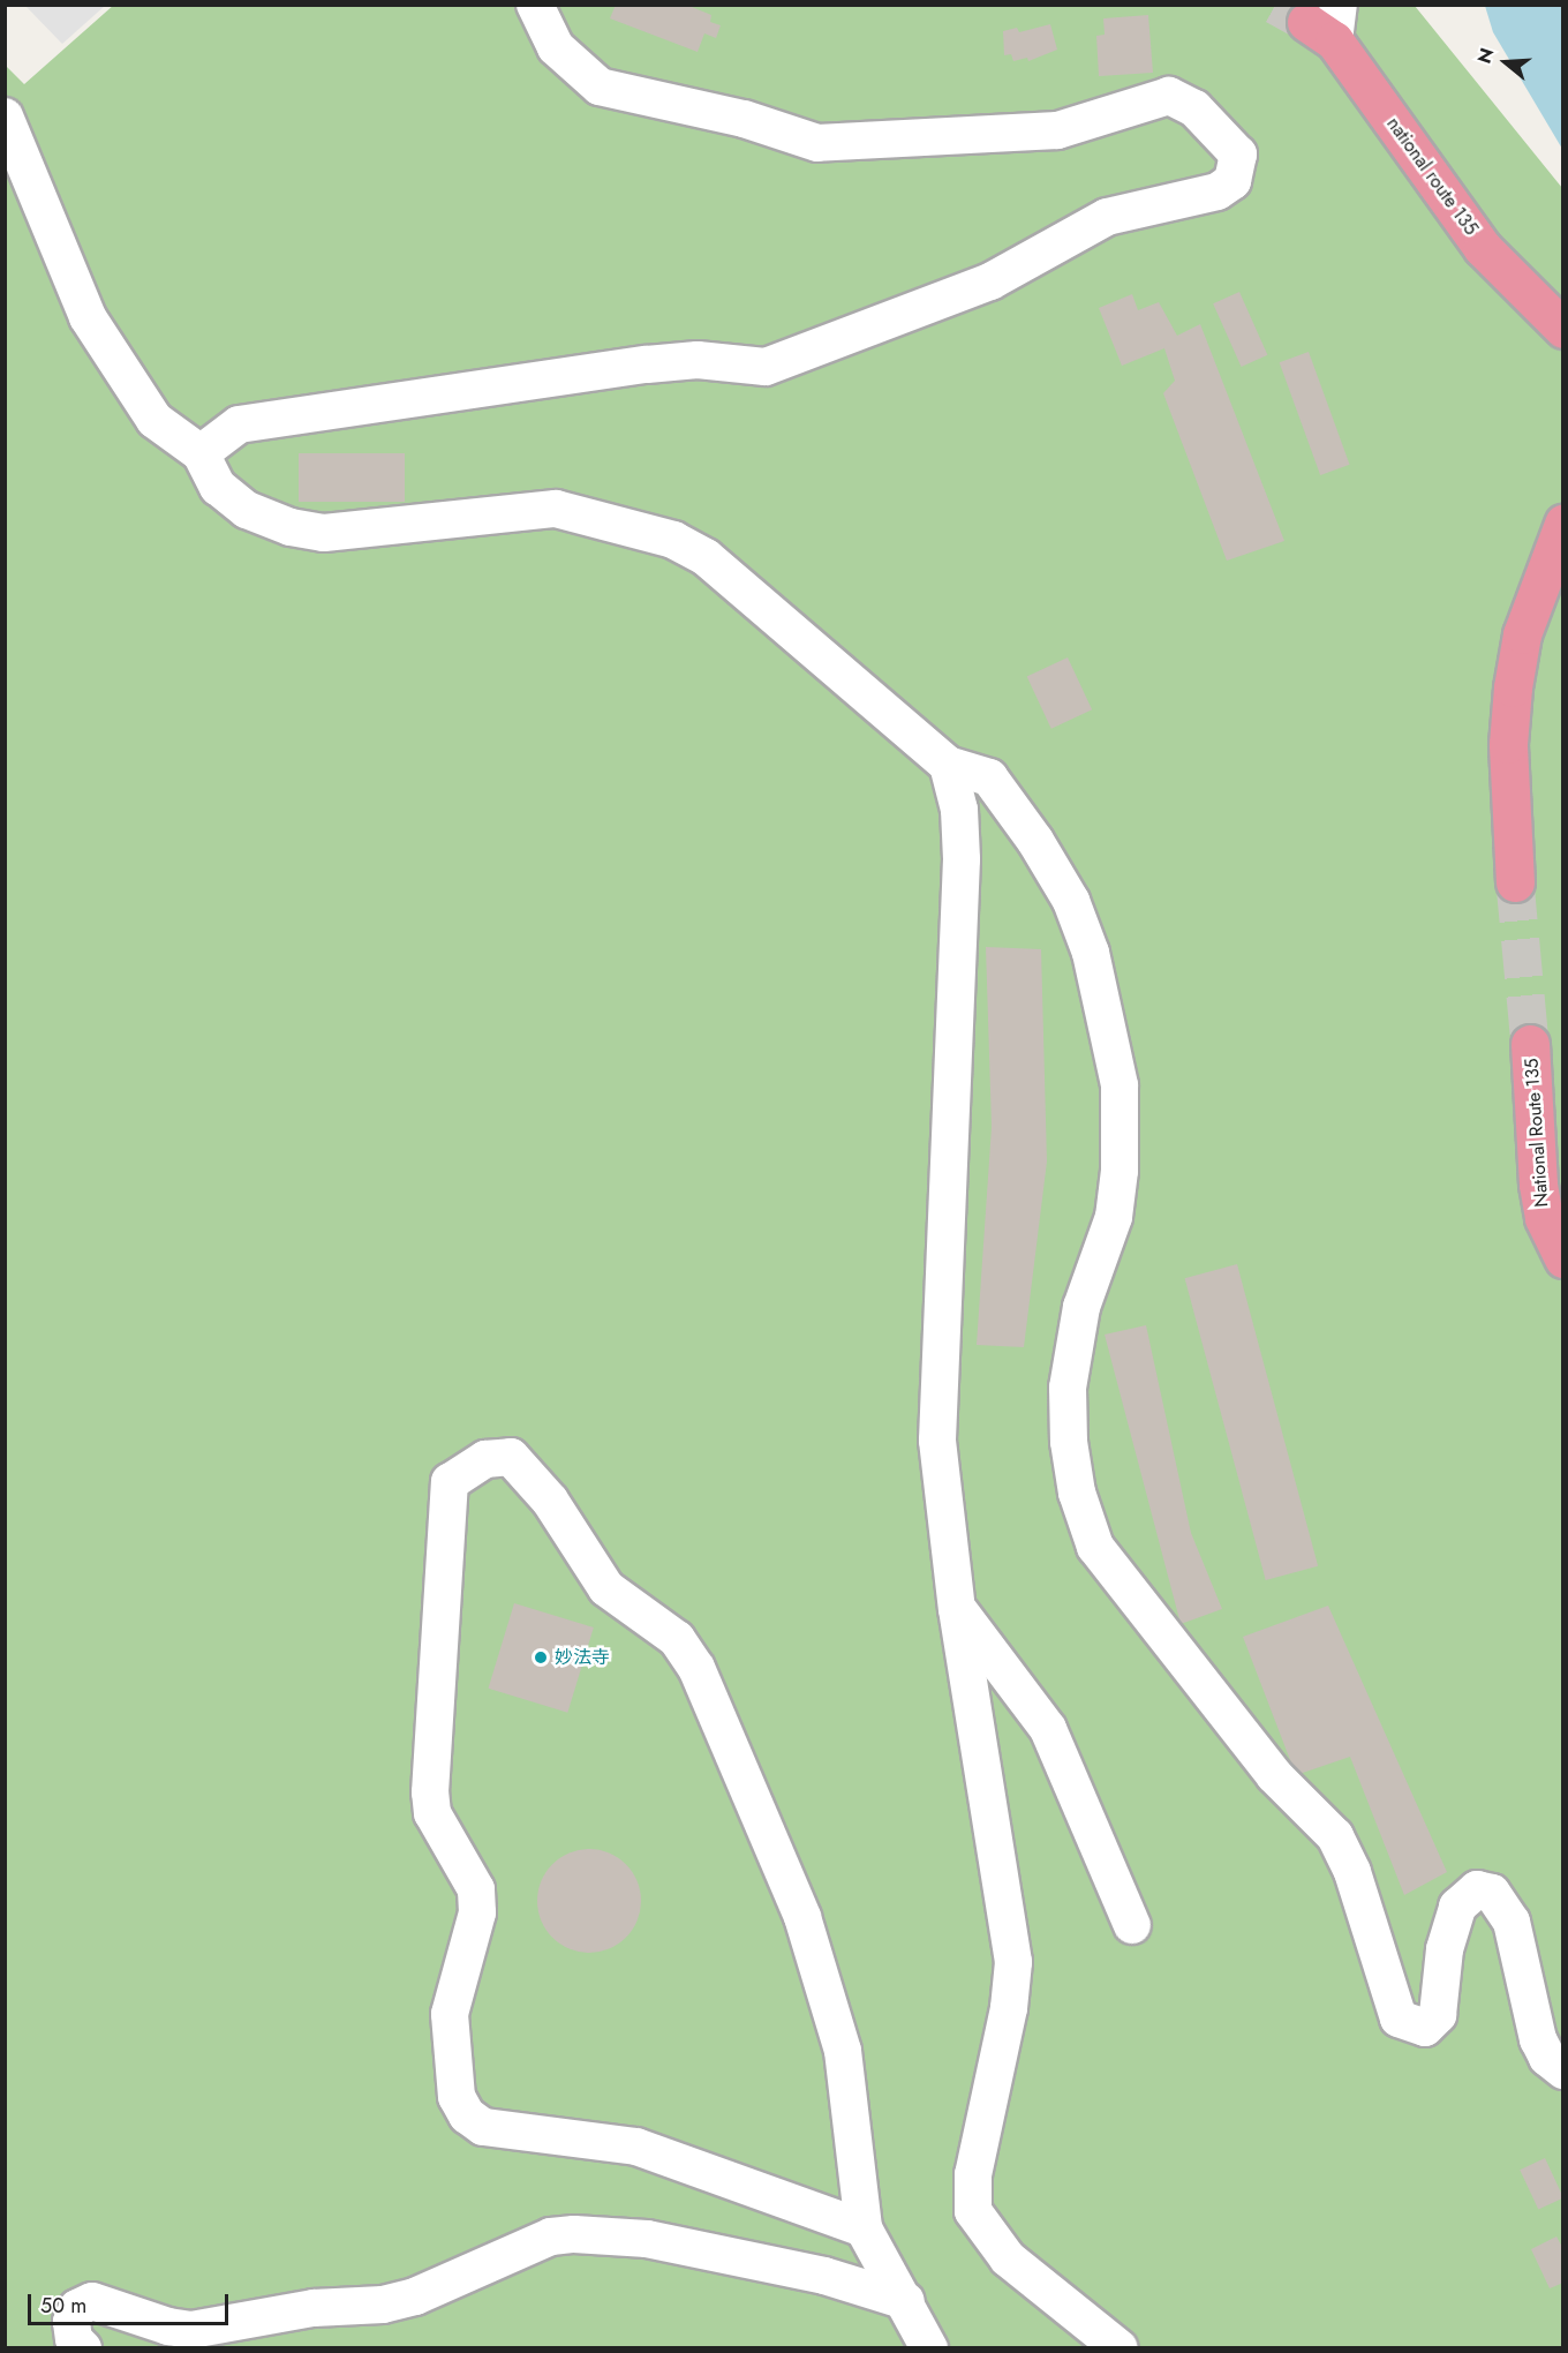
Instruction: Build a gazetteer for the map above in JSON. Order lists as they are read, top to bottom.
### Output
{
  "streets": {
    "highway": ["national route 135", "National Route 135"]
  },
  "places": ["妙法寺"],
  "scale_bar": "50 m",
  "north": "left"
}
